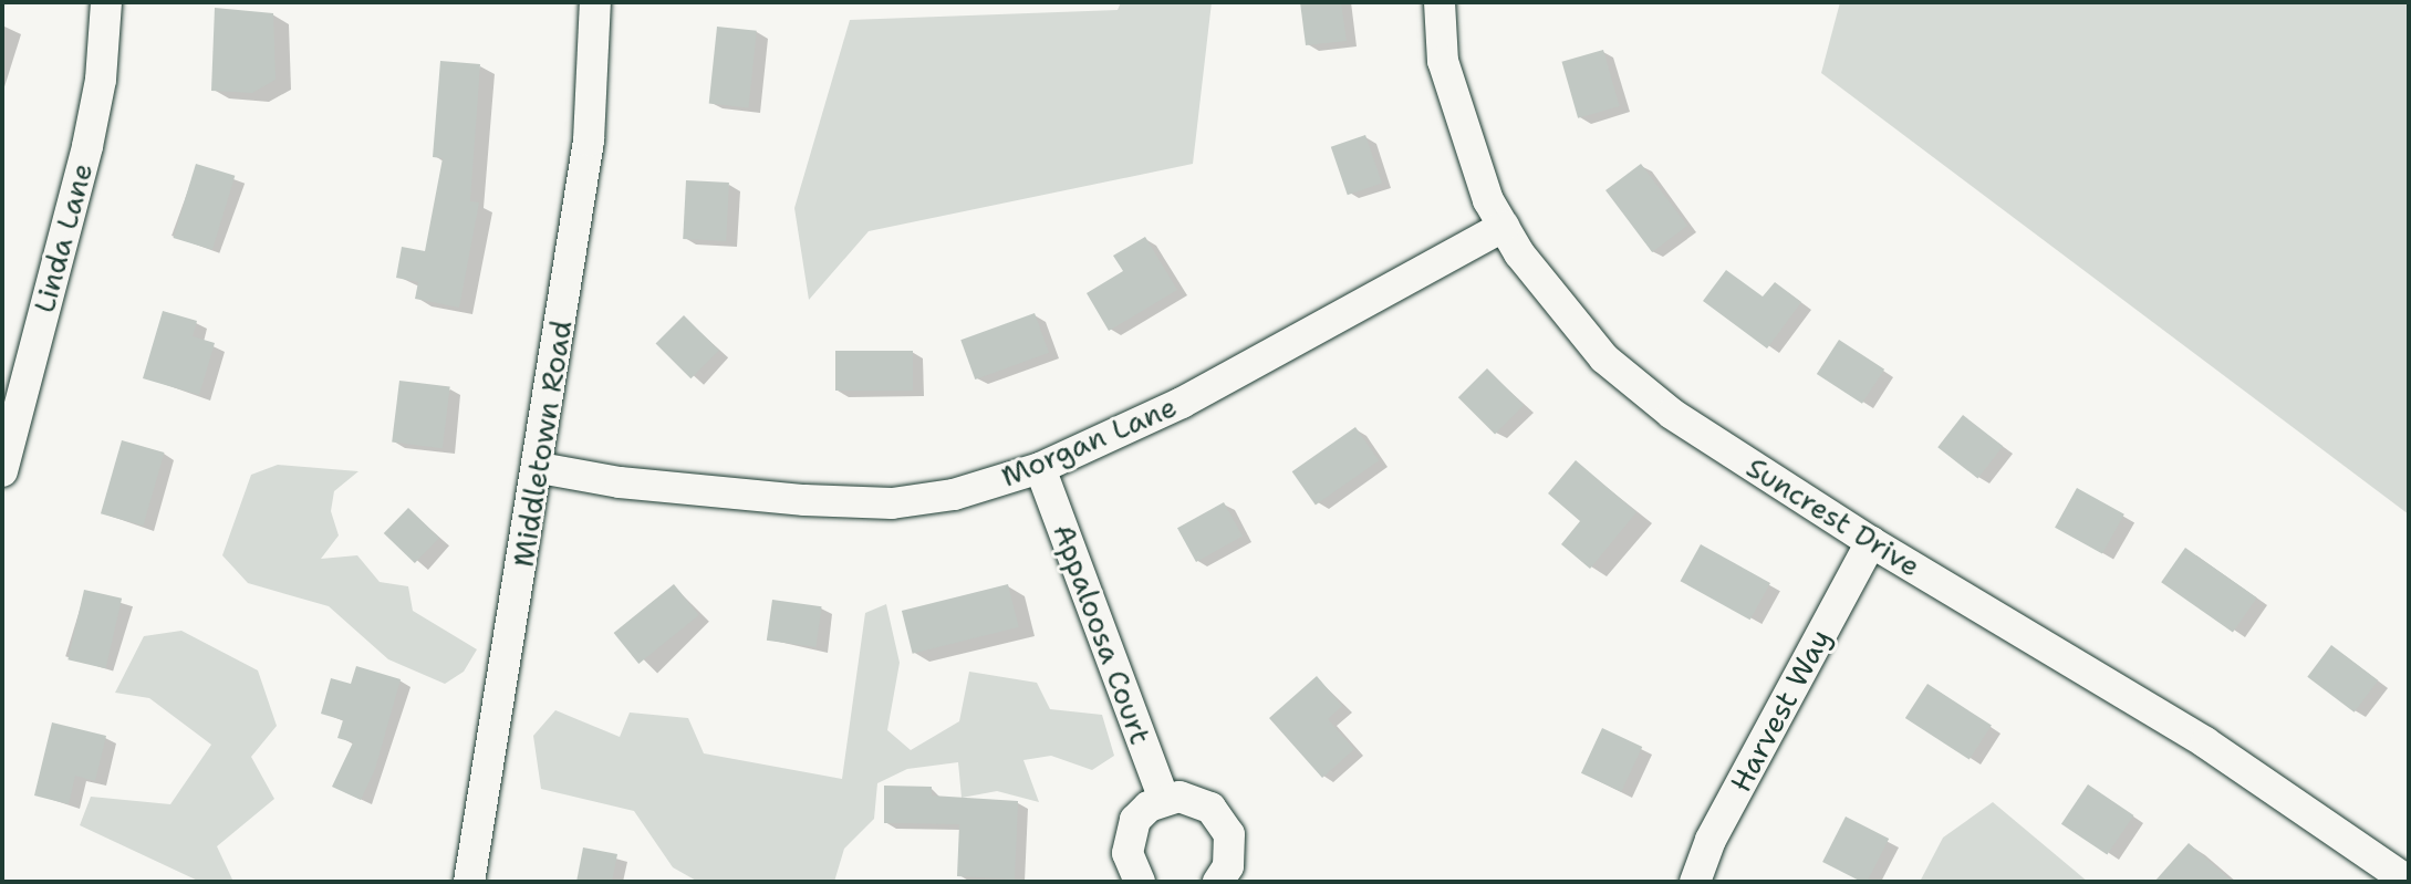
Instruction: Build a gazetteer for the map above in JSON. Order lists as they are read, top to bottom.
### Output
{
  "streets": {
    "street": [
      "Linda Lane",
      "Morgan Lane",
      "Middletown Road",
      "Suncrest Drive",
      "Appaloosa Court",
      "Harvest Way"
    ]
  },
  "crossings": [
    ["Morgan Lane", "Middletown Road"],
    ["Morgan Lane", "Suncrest Drive"],
    ["Morgan Lane", "Appaloosa Court"],
    ["Suncrest Drive", "Harvest Way"]
  ]
}
